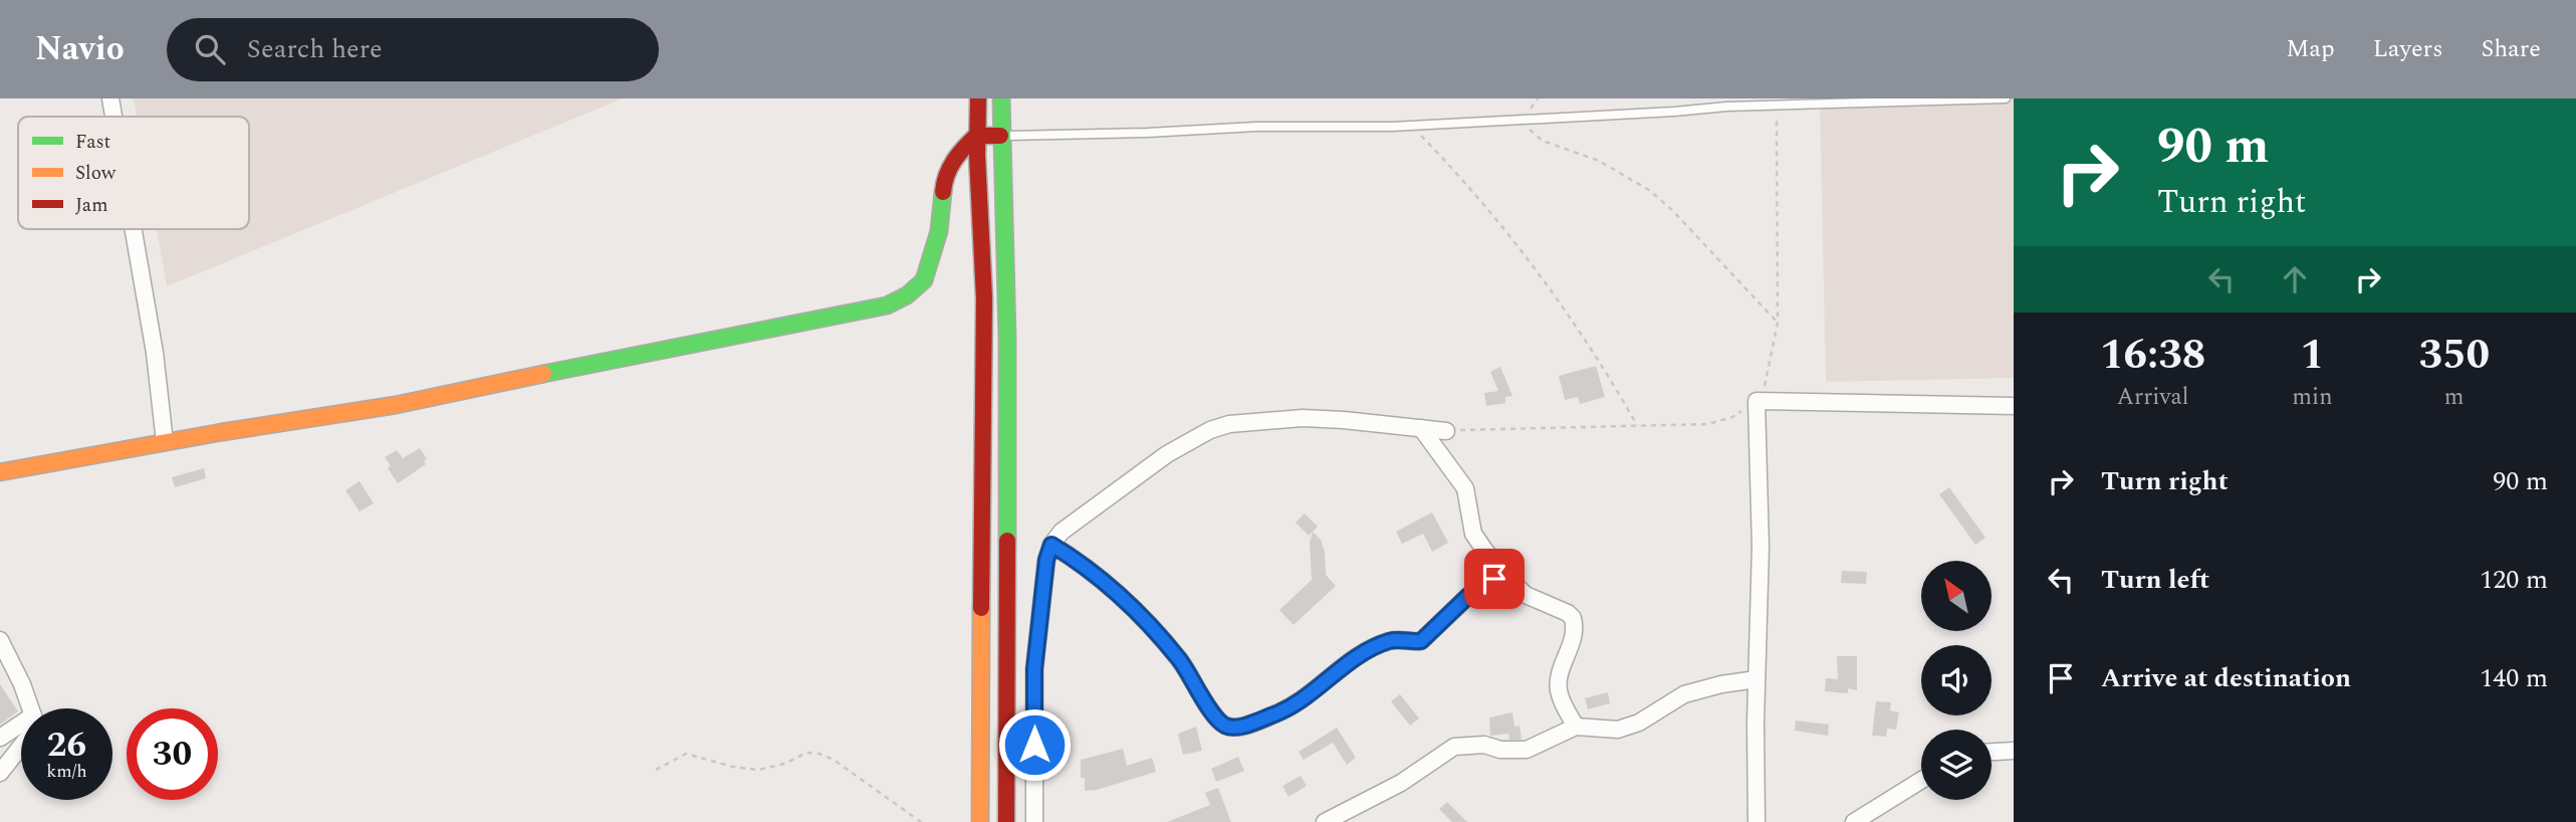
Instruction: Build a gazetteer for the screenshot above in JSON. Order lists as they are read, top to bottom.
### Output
{
  "legend": ["Fast", "Slow", "Jam"],
  "north": "top left",
  "page": {
    "header": "Navio",
    "search": "Search here",
    "nav": ["Map", "Layers", "Share"],
    "turn": ["90 m", "Turn right"],
    "eta": [
      "16:38",
      "Arrival",
      "1",
      "min",
      "350",
      "m"
    ],
    "list": [
      {
        "name": "Turn right",
        "value": "90 m"
      },
      {
        "name": "Turn left",
        "value": "120 m"
      },
      {
        "name": "Arrive at destination",
        "value": "140 m"
      }
    ],
    "speed": "26 km/h",
    "limit": "30"
  }
}
